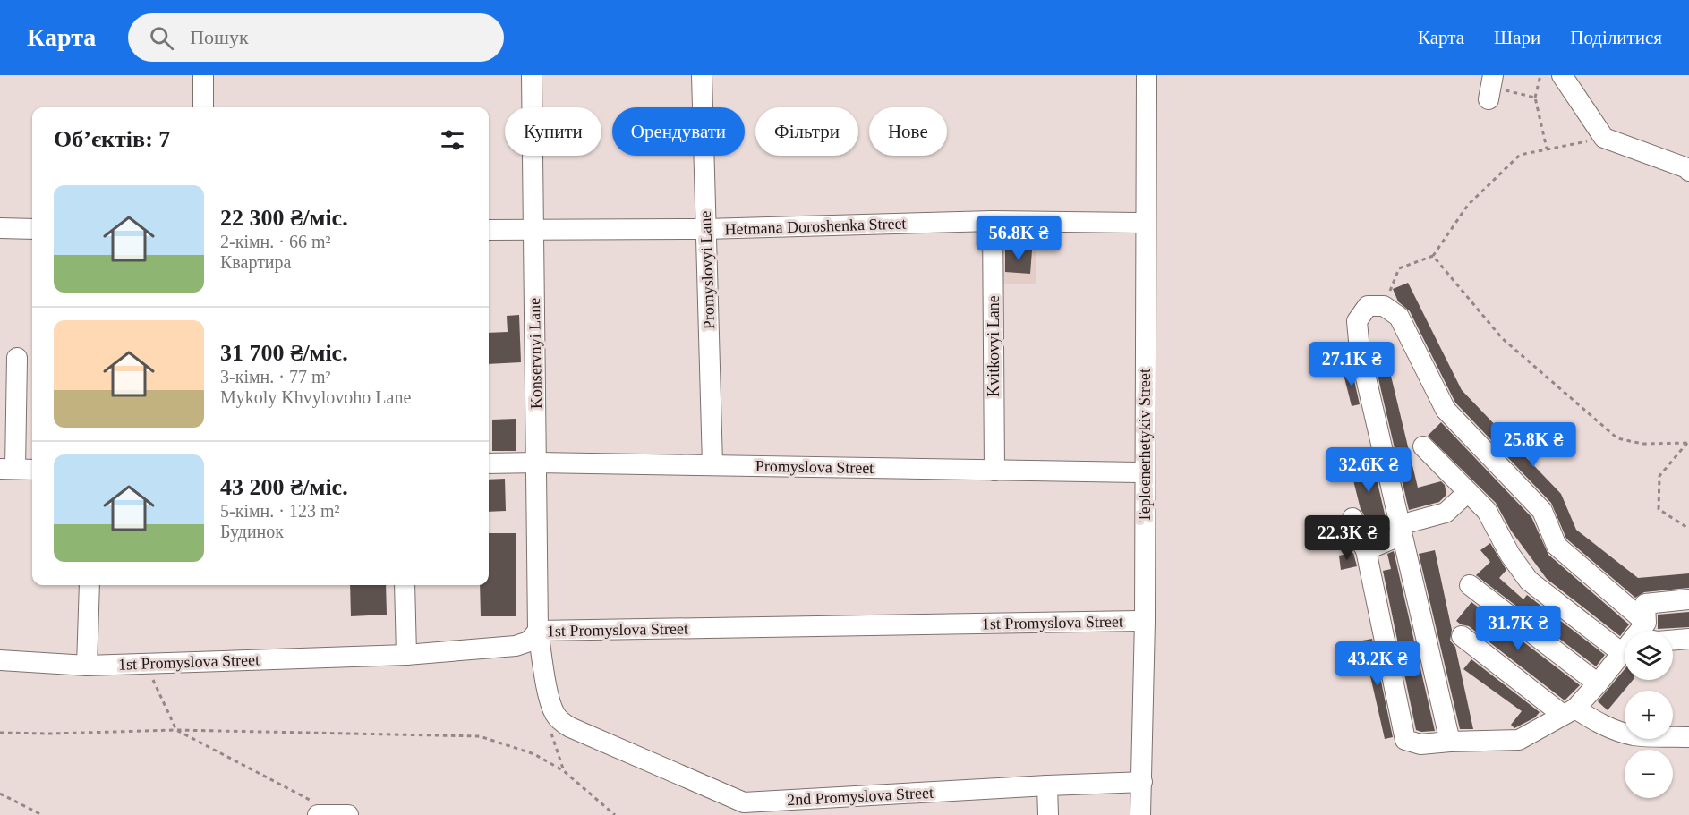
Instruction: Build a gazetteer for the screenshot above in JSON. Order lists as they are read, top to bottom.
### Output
{
  "streets": {
    "street": [
      "Hetmana Doroshenka Street",
      "Promyslovyi Lane",
      "Kvitkovyi Lane",
      "Konservnyi Lane",
      "Teploenerhetykiv Street",
      "Promyslova Street",
      "1st Promyslova Street",
      "2nd Promyslova Street"
    ]
  },
  "crossings": [
    ["Hetmana Doroshenka Street", "Promyslovyi Lane"],
    ["Hetmana Doroshenka Street", "Kvitkovyi Lane"],
    ["Hetmana Doroshenka Street", "Konservnyi Lane"],
    ["Hetmana Doroshenka Street", "Teploenerhetykiv Street"],
    ["Promyslovyi Lane", "Promyslova Street"],
    ["Kvitkovyi Lane", "Promyslova Street"],
    ["Konservnyi Lane", "Promyslova Street"],
    ["Konservnyi Lane", "1st Promyslova Street"],
    ["Konservnyi Lane", "2nd Promyslova Street"],
    ["Teploenerhetykiv Street", "Promyslova Street"],
    ["Teploenerhetykiv Street", "1st Promyslova Street"],
    ["Teploenerhetykiv Street", "2nd Promyslova Street"],
    ["1st Promyslova Street", "2nd Promyslova Street"]
  ],
  "page": {
    "header": "Карта",
    "search": "Пошук",
    "nav": ["Карта", "Шари", "Поділитися"],
    "chip": [
      "Купити",
      "Орендувати",
      "Фільтри",
      "Нове"
    ],
    "heading": "Об’єктів: 7",
    "list": [
      {
        "name": "22 300 ₴/міс.",
        "note": "2-кімн. · 66 m² · Квартира"
      },
      {
        "name": "31 700 ₴/міс.",
        "note": "3-кімн. · 77 m² · Mykoly Khvylovoho Lane"
      },
      {
        "name": "43 200 ₴/міс.",
        "note": "5-кімн. · 123 m² · Будинок"
      }
    ],
    "price": [
      "56.8K ₴",
      "27.1K ₴",
      "25.8K ₴",
      "32.6K ₴",
      "22.3K ₴",
      "31.7K ₴",
      "43.2K ₴"
    ],
    "map_buttons": ["+", "−"]
  }
}
